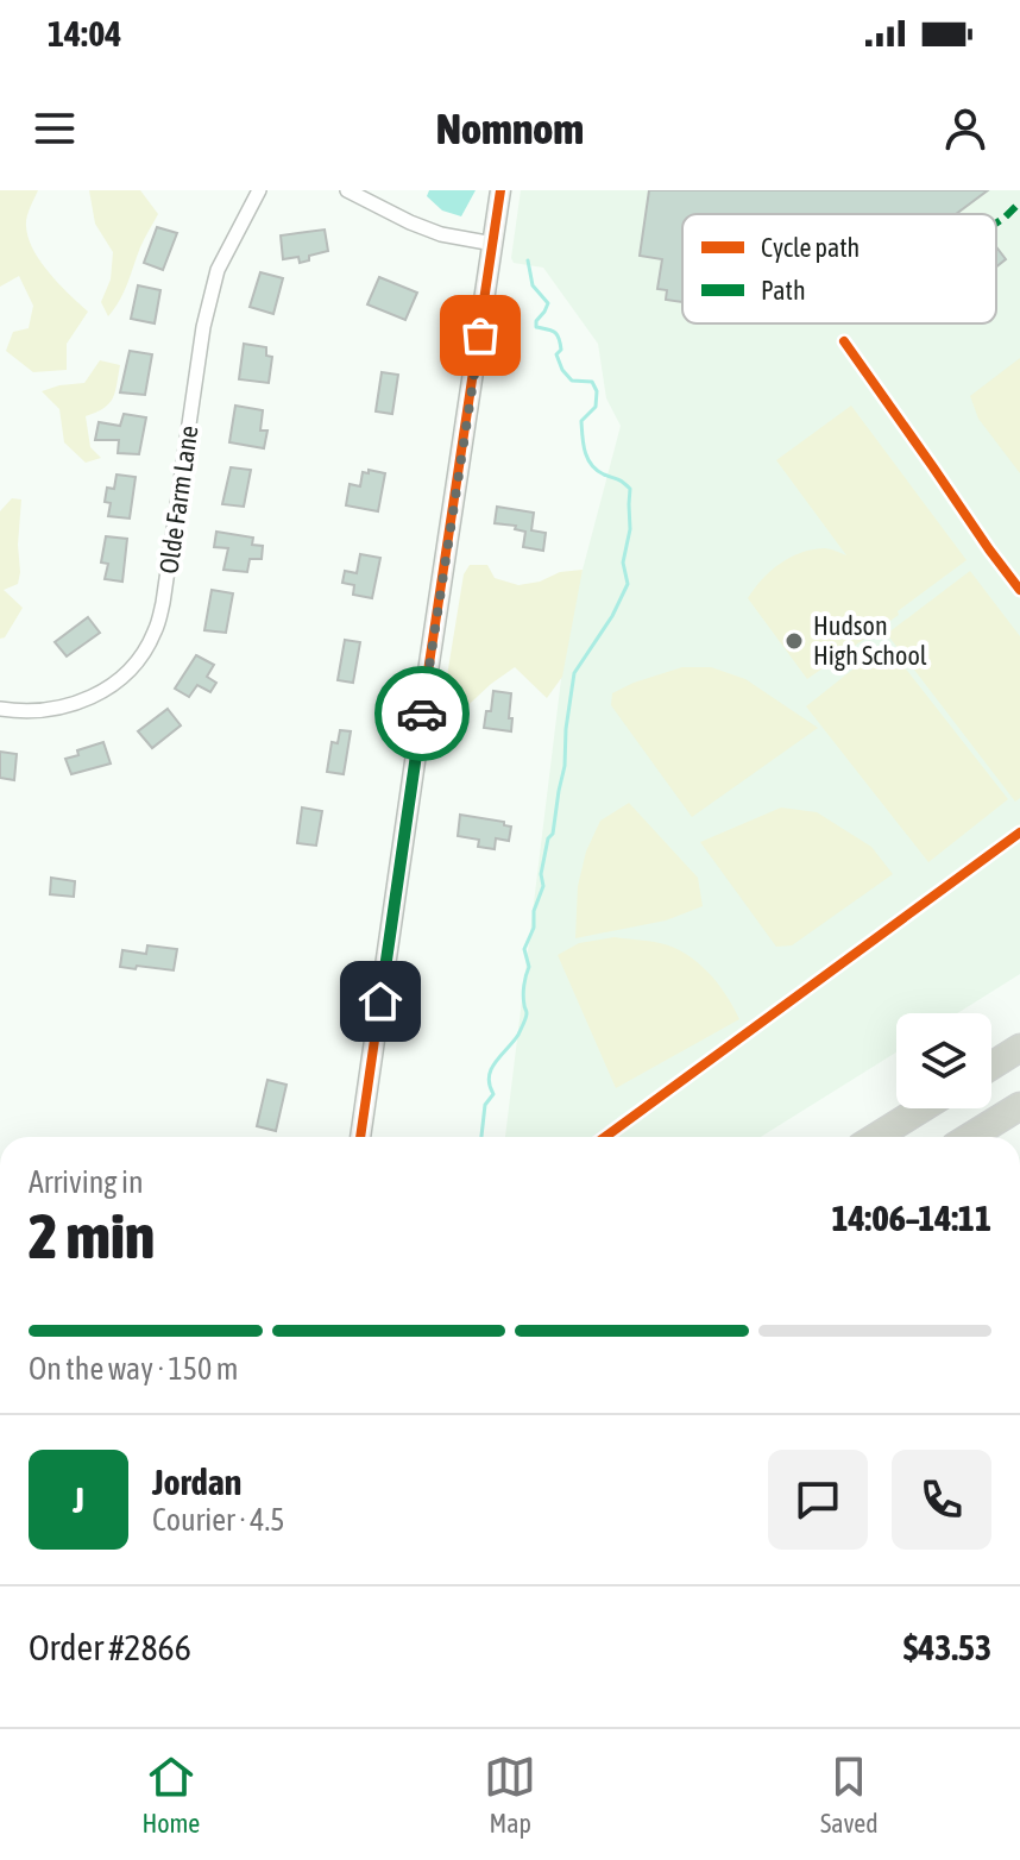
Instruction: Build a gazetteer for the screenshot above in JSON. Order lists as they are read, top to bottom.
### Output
{
  "streets": {
    "street": ["Olde Farm Lane"]
  },
  "places": ["Hudson High School"],
  "legend": ["Cycle path", "Path"],
  "page": {
    "status": "14:04",
    "header": "Nomnom",
    "heading": ["2 min", "Arriving in", "14:06–14:11"],
    "panel": [
      "Jordan",
      "Courier · 4.5",
      "Order #2866",
      "$43.53"
    ],
    "bar": "On the way · 150 m",
    "round": "J",
    "tabs": ["Home", "Map", "Saved"]
  }
}
